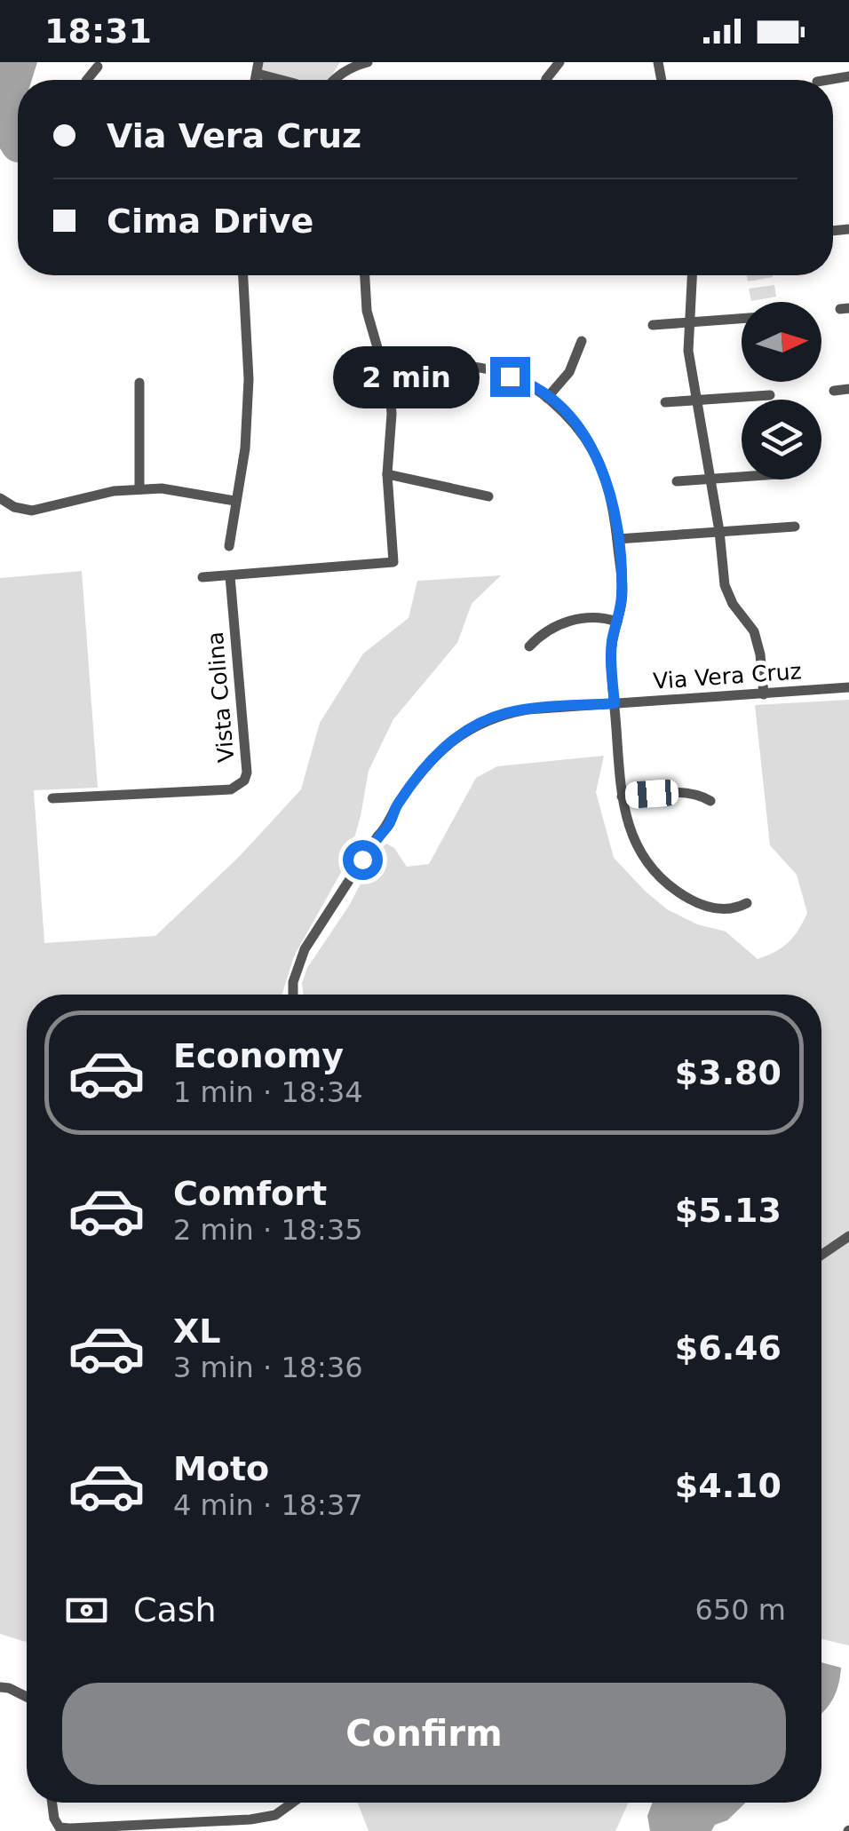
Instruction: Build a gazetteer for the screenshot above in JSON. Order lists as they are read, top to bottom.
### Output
{
  "streets": {
    "street": ["Via Vera Cruz", "Vista Colina"]
  },
  "north": "right",
  "page": {
    "status": "18:31",
    "banner": ["Via Vera Cruz", "Cima Drive"],
    "bubble": "2 min",
    "list": [
      {
        "name": "Economy",
        "note": "1 min · 18:34",
        "value": "$3.80"
      },
      {
        "name": "Comfort",
        "note": "2 min · 18:35",
        "value": "$5.13"
      },
      {
        "name": "XL",
        "note": "3 min · 18:36",
        "value": "$6.46"
      },
      {
        "name": "Moto",
        "note": "4 min · 18:37",
        "value": "$4.10"
      }
    ],
    "pay": ["Cash", "650 m"],
    "buttons": "Confirm"
  }
}
